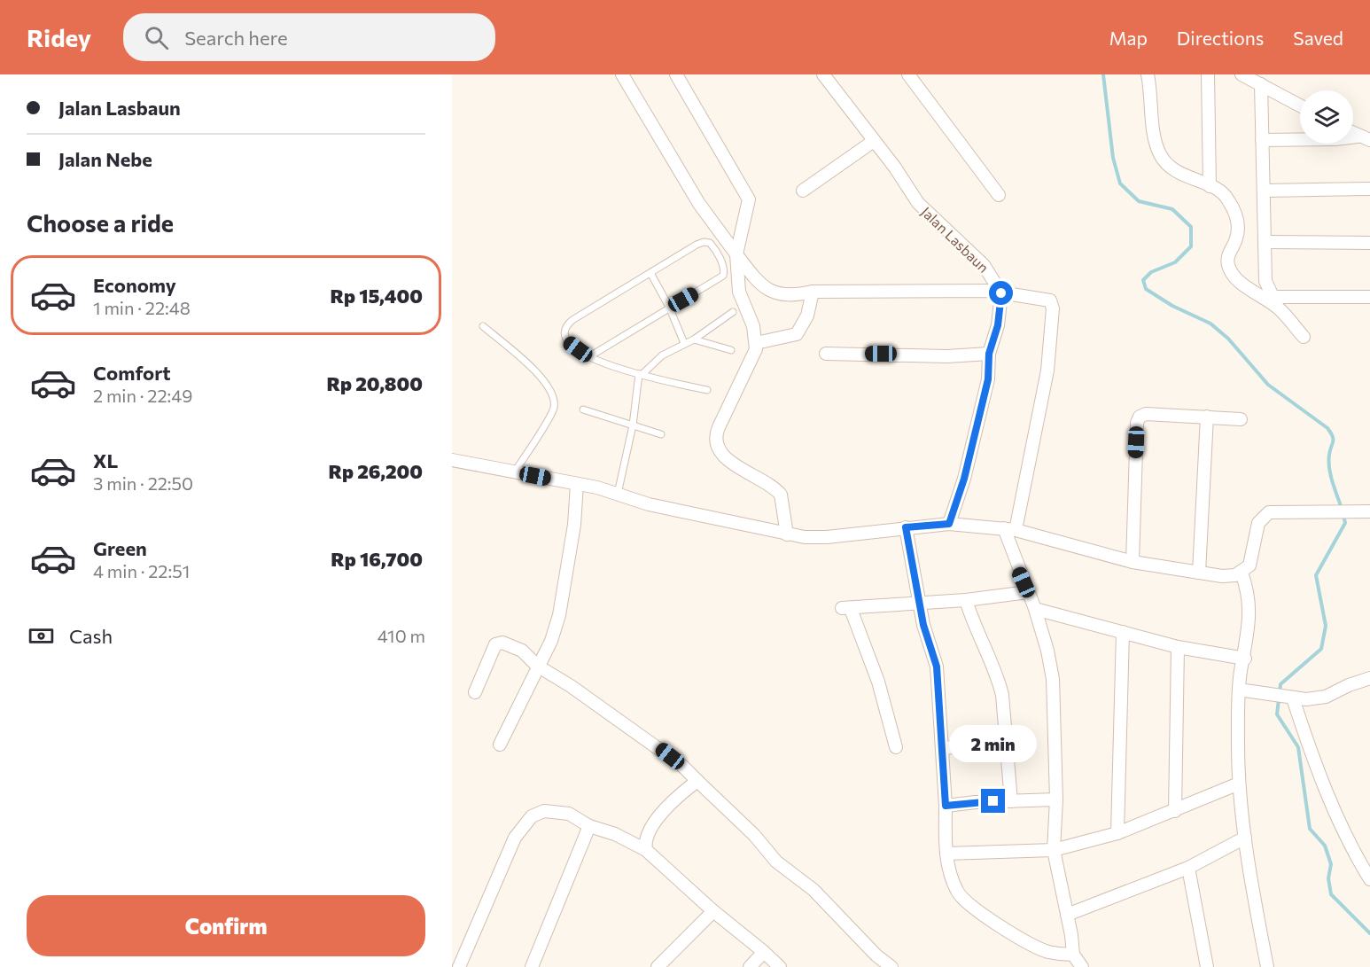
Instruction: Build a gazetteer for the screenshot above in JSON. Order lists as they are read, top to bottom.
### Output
{
  "streets": {
    "street": ["Jalan Lasbaun"]
  },
  "page": {
    "header": "Ridey",
    "search": "Search here",
    "nav": ["Map", "Directions", "Saved"],
    "banner": ["Jalan Lasbaun", "Jalan Nebe"],
    "heading": "Choose a ride",
    "list": [
      {
        "name": "Economy",
        "note": "1 min · 22:48",
        "value": "Rp 15,400"
      },
      {
        "name": "Comfort",
        "note": "2 min · 22:49",
        "value": "Rp 20,800"
      },
      {
        "name": "XL",
        "note": "3 min · 22:50",
        "value": "Rp 26,200"
      },
      {
        "name": "Green",
        "note": "4 min · 22:51",
        "value": "Rp 16,700"
      }
    ],
    "pay": ["Cash", "410 m"],
    "bubble": "2 min",
    "buttons": "Confirm"
  }
}
